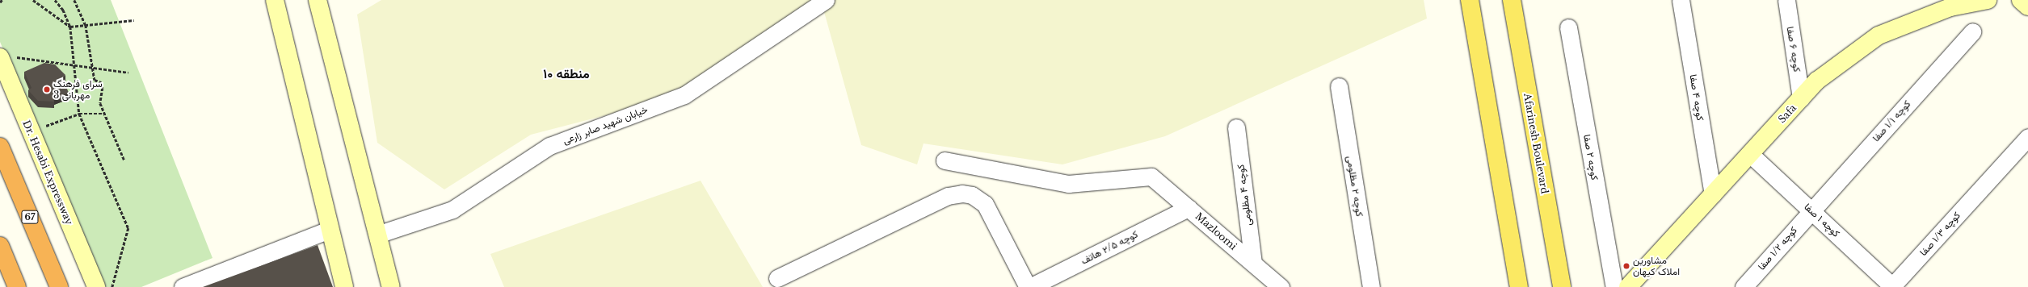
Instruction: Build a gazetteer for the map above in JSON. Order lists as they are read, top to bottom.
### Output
{
  "streets": {
    "highway": ["67"],
    "main road": ["Afarinesh Boulevard"],
    "street": [
      "کوچه ۶ صفا",
      "کوچه ۴ صفا",
      "Safa",
      "کوچه ۱/۱ صفا",
      "خیابان شهید صابر زارعی",
      "کوچه ۲ صفا",
      "Dr. Hesabi Expressway",
      "کوچه ۲ مظلومی",
      "کوچه ۴ مظلومی",
      "کوچه ۱ صفا",
      "Mazloomi",
      "کوچه ۱/۳ صفا",
      "کوچه ۲/۵ هاتف",
      "کوچه ۱/۲ صفا"
    ]
  },
  "crossings": [
    ["کوچه ۶ صفا", "Safa"],
    ["کوچه ۴ صفا", "Safa"],
    ["Safa", "کوچه ۱ صفا"],
    ["کوچه ۱/۱ صفا", "کوچه ۱ صفا"],
    ["کوچه ۱/۱ صفا", "کوچه ۱/۲ صفا"],
    ["کوچه ۴ مظلومی", "Mazloomi"],
    ["کوچه ۱ صفا", "کوچه ۱/۳ صفا"],
    ["کوچه ۱ صفا", "کوچه ۱/۲ صفا"],
    ["Mazloomi", "کوچه ۲/۵ هاتف"]
  ],
  "districts": ["منطقه ۱۰"],
  "places": ["سرای فرهنگ مهربانی 3", "مشاورین املاک کیهان"]
}
